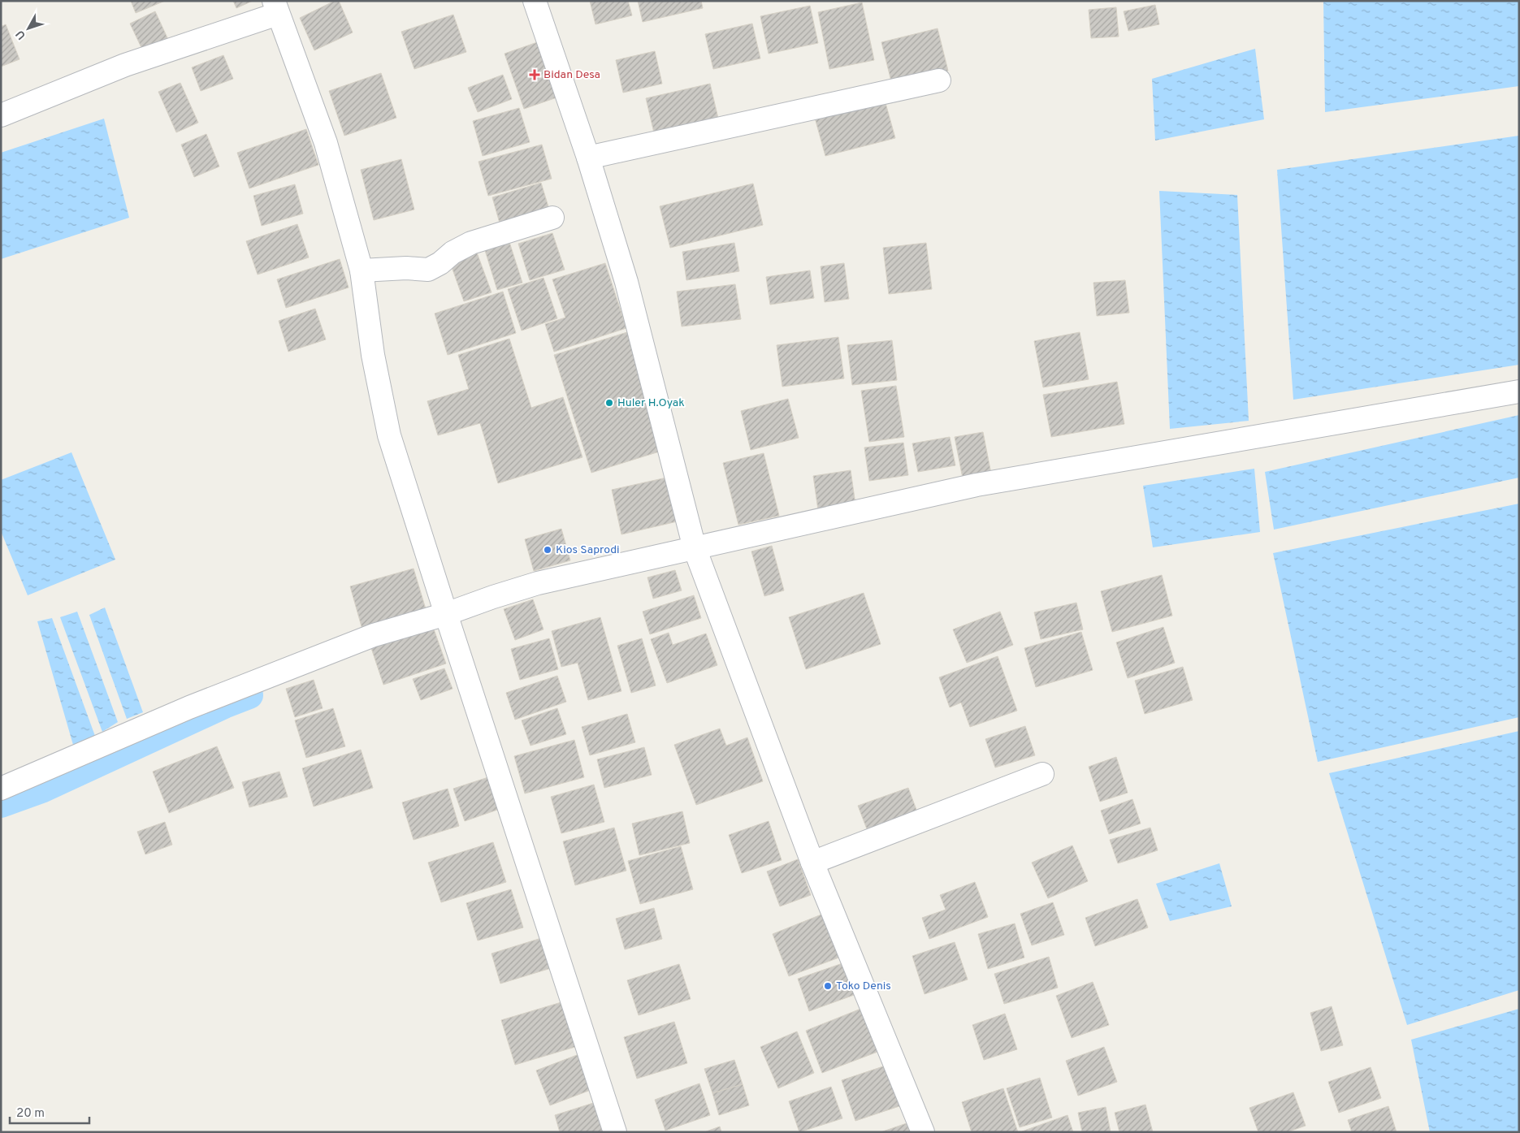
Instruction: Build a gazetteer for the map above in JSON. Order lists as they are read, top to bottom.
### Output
{
  "places": {
    "health": ["Bidan Desa"],
    "other": ["Huler H.Oyak", "Kios Saprodi", "Toko Denis"]
  },
  "scale_bar": "20 m",
  "north": "bottom left"
}
